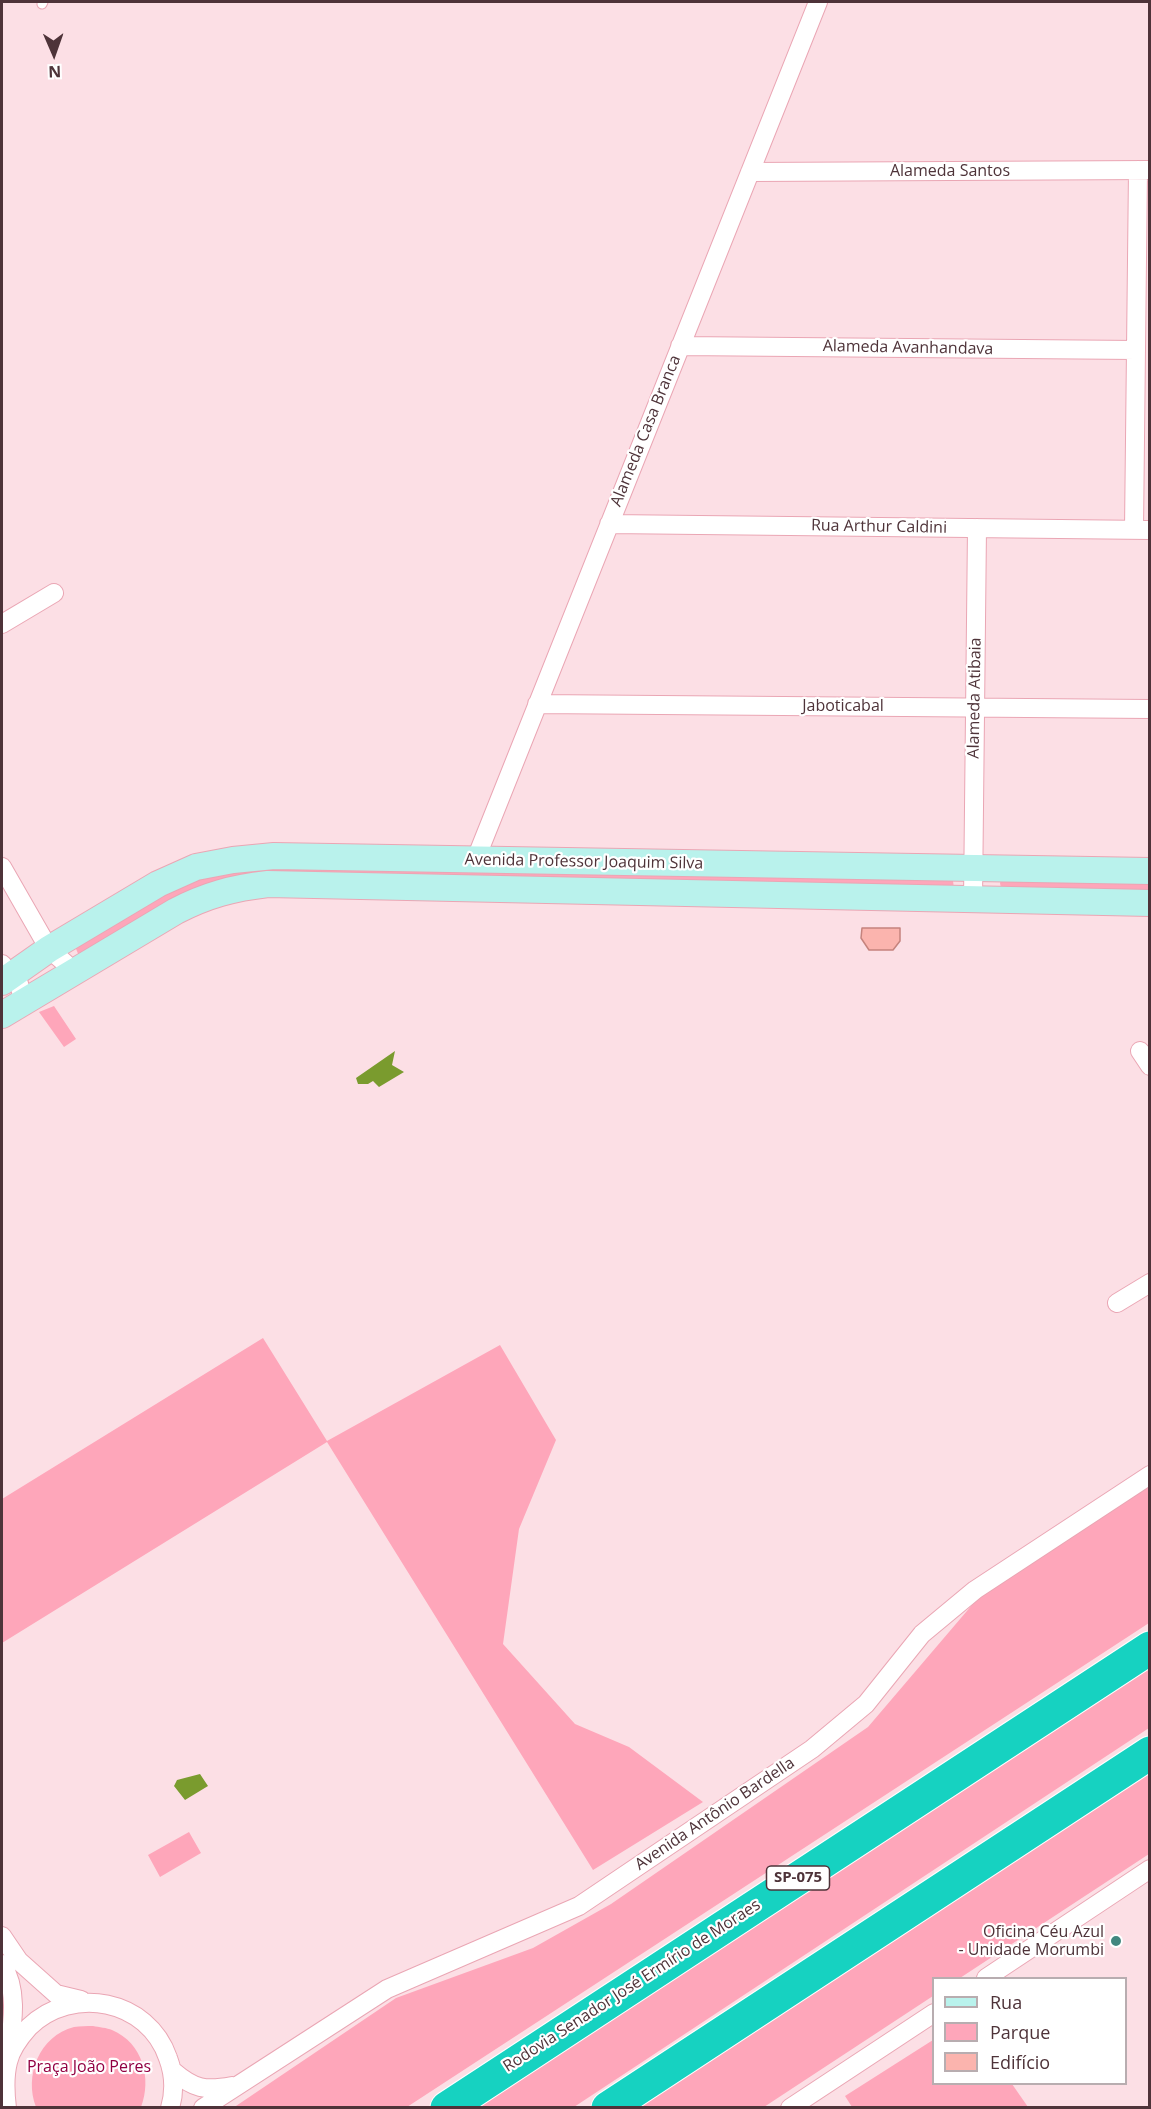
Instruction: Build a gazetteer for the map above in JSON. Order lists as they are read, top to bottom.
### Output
{
  "streets": {
    "highway": ["SP-075", "Rodovia Senador José Ermírio de Moraes"],
    "main road": ["Avenida Professor Joaquim Silva"],
    "street": [
      "Alameda Santos",
      "Alameda Avanhandava",
      "Alameda Casa Branca",
      "Rua Arthur Caldini",
      "Alameda Atibaia",
      "Jaboticabal",
      "Avenida Antônio Bardella"
    ]
  },
  "crossings": [
    ["Alameda Santos", "Alameda Casa Branca"],
    ["Alameda Avanhandava", "Alameda Casa Branca"],
    ["Alameda Casa Branca", "Rua Arthur Caldini"],
    ["Alameda Casa Branca", "Jaboticabal"],
    ["Alameda Casa Branca", "Avenida Professor Joaquim Silva"],
    ["Rua Arthur Caldini", "Alameda Atibaia"],
    ["Alameda Atibaia", "Jaboticabal"],
    ["Alameda Atibaia", "Avenida Professor Joaquim Silva"]
  ],
  "parks": ["Praça João Peres"],
  "places": ["Oficina Céu Azul - Unidade Morumbi"],
  "legend": ["Rua", "Parque", "Edifício"],
  "north": "bottom"
}
